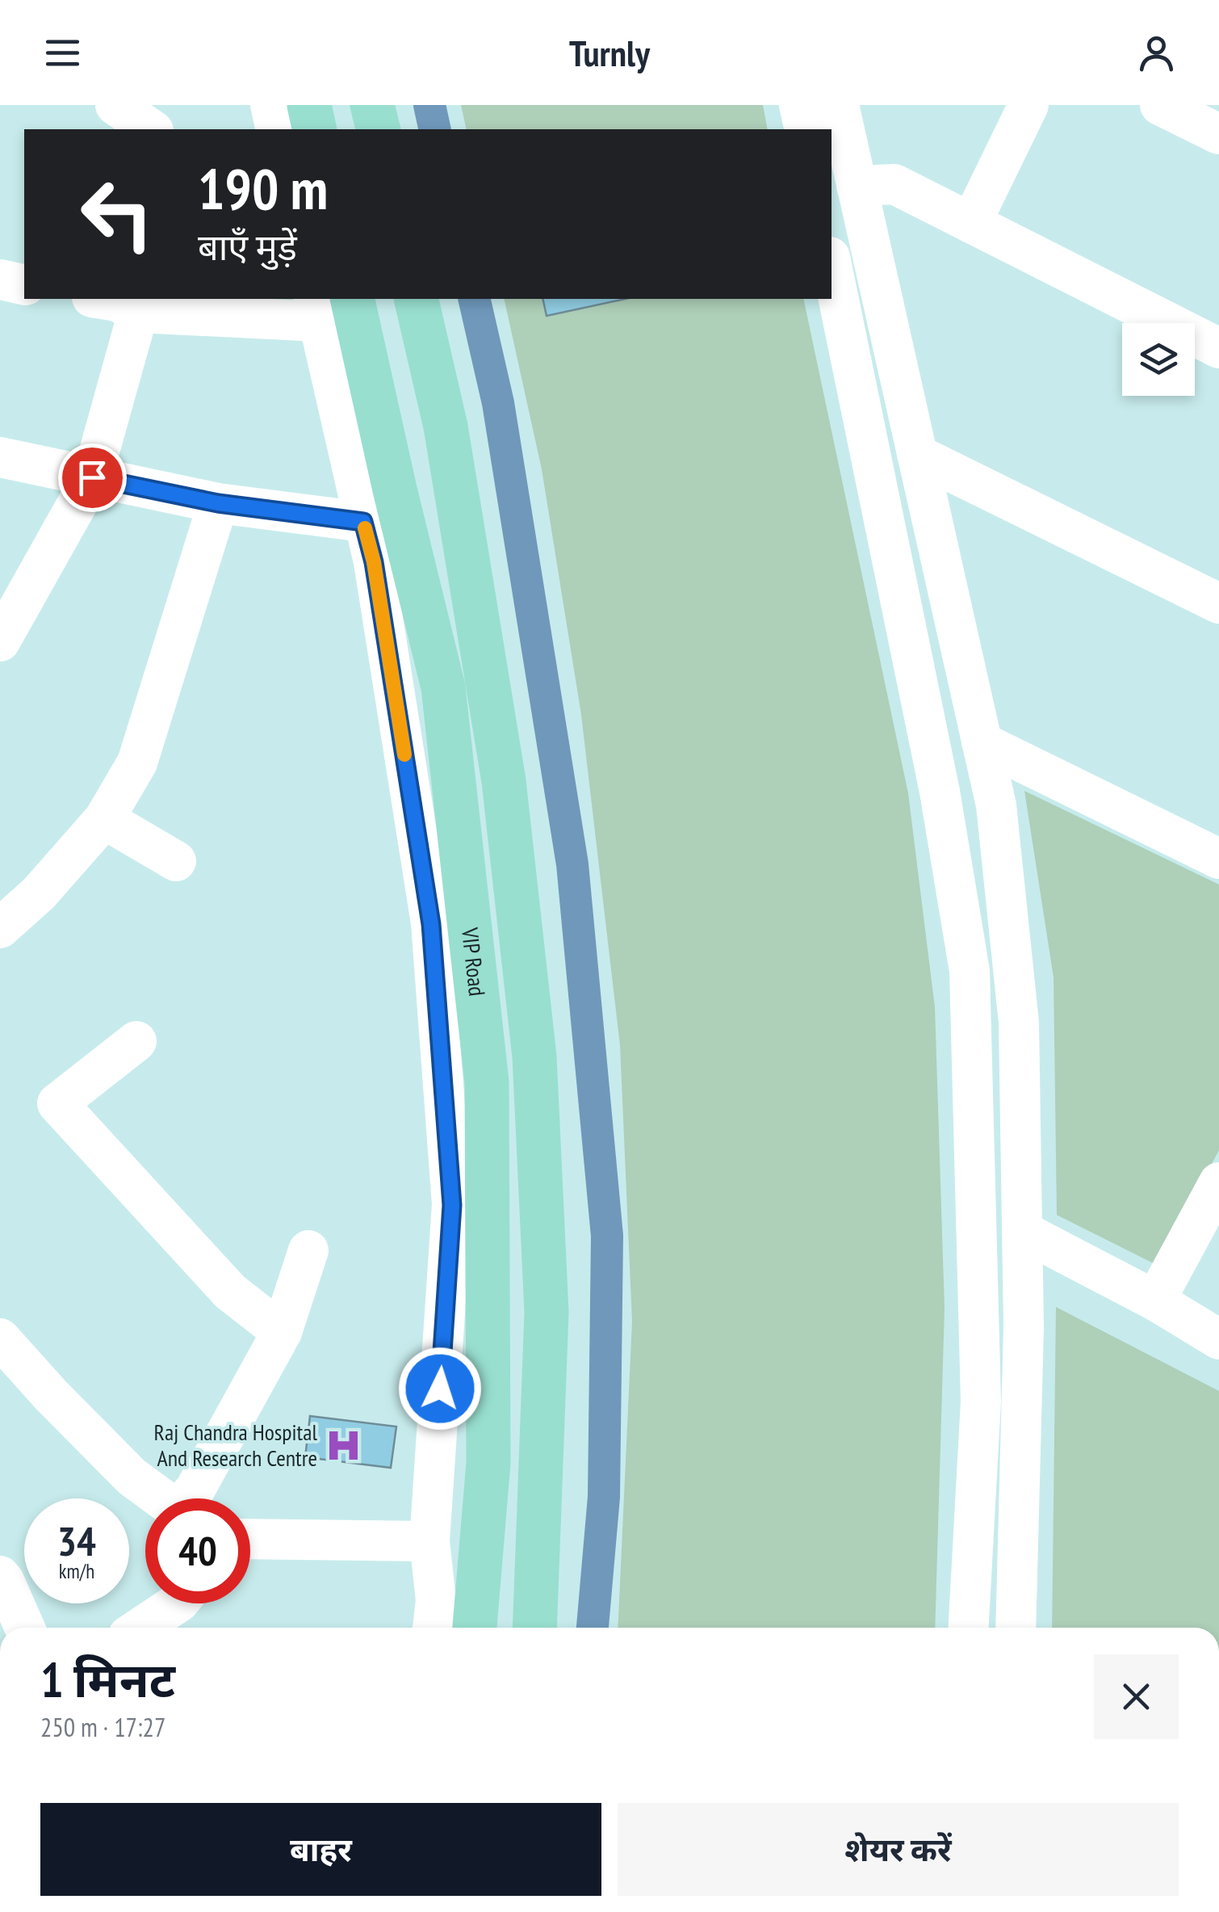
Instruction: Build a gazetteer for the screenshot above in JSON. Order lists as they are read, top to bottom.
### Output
{
  "streets": {
    "main road": ["VIP Road"]
  },
  "places": {
    "hospital": ["Raj Chandra Hospital And Research Centre"]
  },
  "page": {
    "header": "Turnly",
    "turn": ["190 m", "बाएँ मुड़ें"],
    "speed": "34 km/h",
    "limit": "40",
    "heading": ["1 मिनट", "250 m · 17:27"],
    "buttons": ["बाहर", "शेयर करें"]
  }
}
